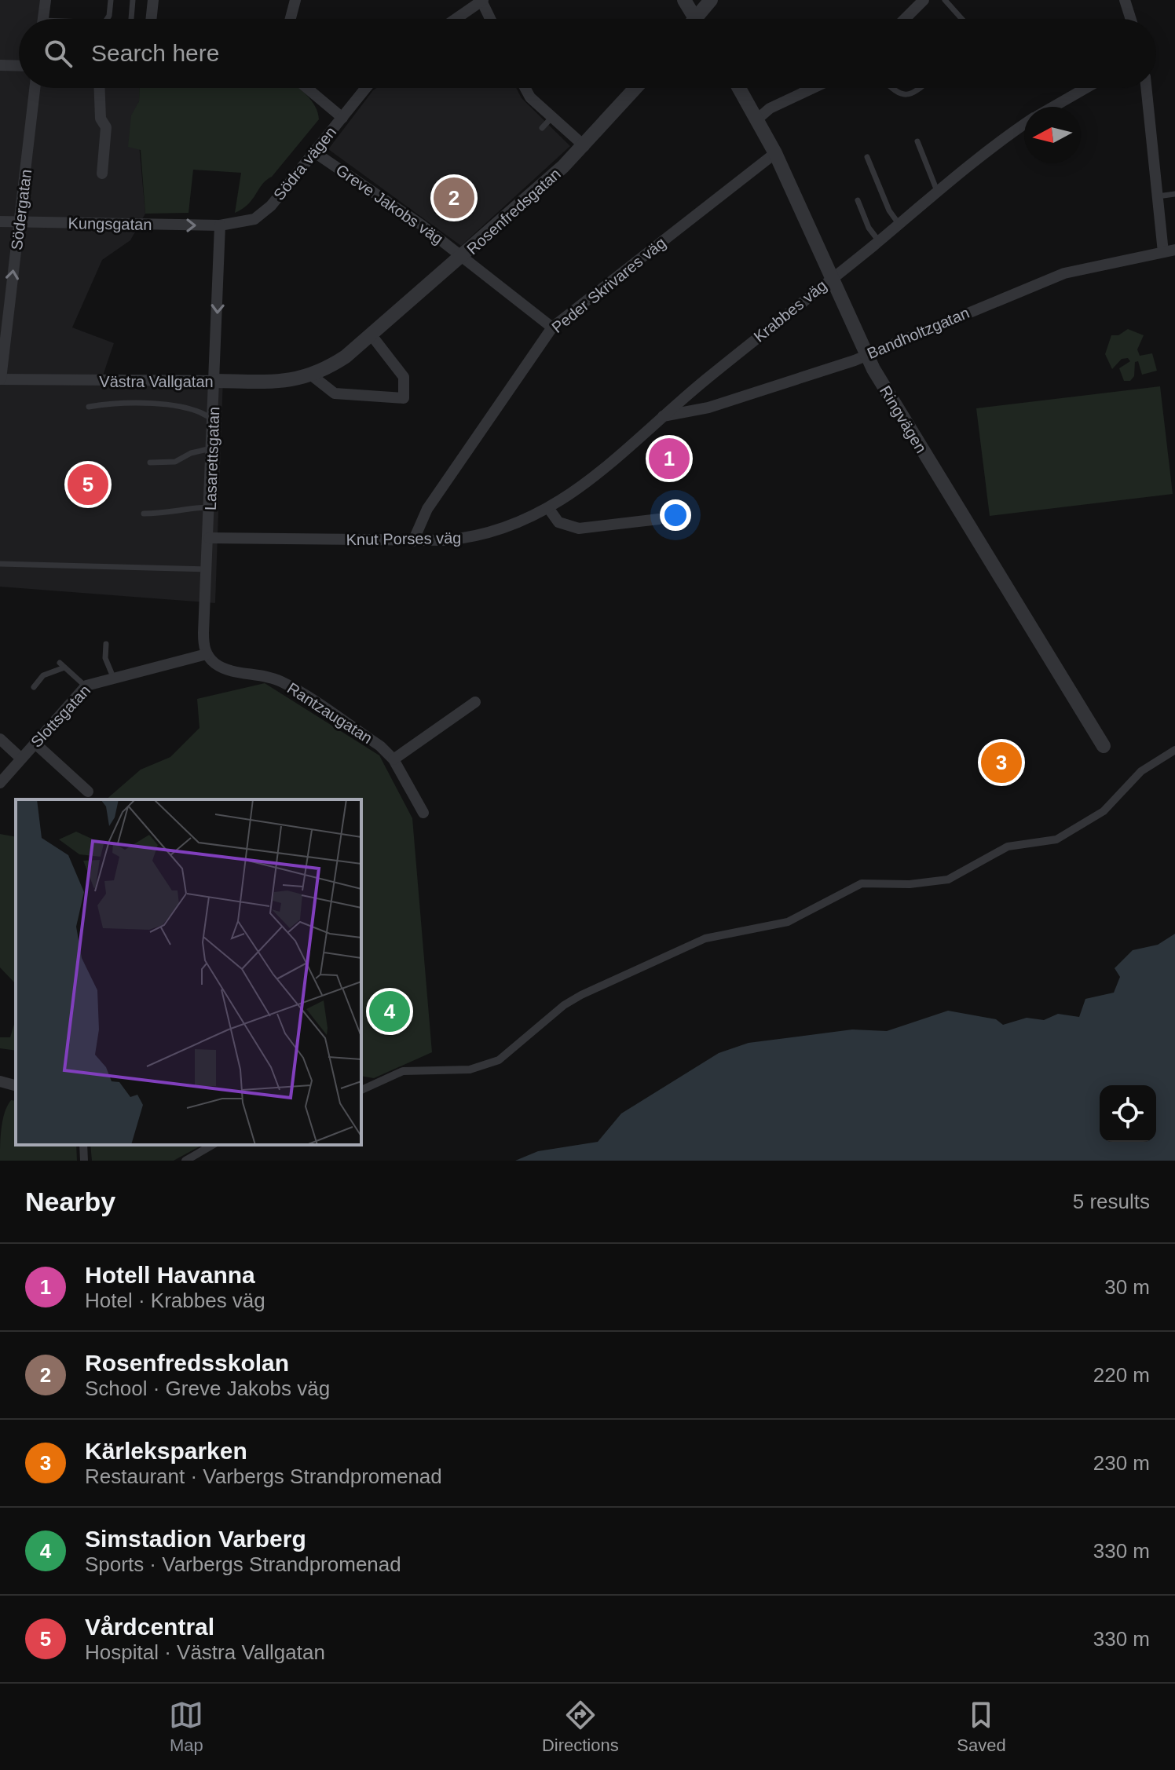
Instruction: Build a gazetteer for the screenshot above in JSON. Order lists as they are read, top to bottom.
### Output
{
  "streets": {
    "street": [
      "Södra vägen",
      "Greve Jakobs väg",
      "Södergatan",
      "Rosenfredsgatan",
      "Kungsgatan",
      "Peder Skrivares väg",
      "Krabbes väg",
      "Bandholtzgatan",
      "Västra Vallgatan",
      "Ringvägen",
      "Lasarettsgatan",
      "Knut Porses väg",
      "Rantzaugatan",
      "Slottsgatan"
    ]
  },
  "crossings": [
    ["Södra vägen", "Greve Jakobs väg"],
    ["Södra vägen", "Kungsgatan"],
    ["Södra vägen", "Lasarettsgatan"],
    ["Greve Jakobs väg", "Rosenfredsgatan"],
    ["Greve Jakobs väg", "Peder Skrivares väg"],
    ["Södergatan", "Kungsgatan"],
    ["Södergatan", "Västra Vallgatan"],
    ["Rosenfredsgatan", "Västra Vallgatan"],
    ["Kungsgatan", "Lasarettsgatan"],
    ["Peder Skrivares väg", "Ringvägen"],
    ["Peder Skrivares väg", "Knut Porses väg"],
    ["Krabbes väg", "Bandholtzgatan"],
    ["Krabbes väg", "Ringvägen"],
    ["Krabbes väg", "Knut Porses väg"],
    ["Bandholtzgatan", "Ringvägen"],
    ["Västra Vallgatan", "Lasarettsgatan"],
    ["Lasarettsgatan", "Knut Porses väg"],
    ["Lasarettsgatan", "Rantzaugatan"],
    ["Lasarettsgatan", "Slottsgatan"],
    ["Rantzaugatan", "Slottsgatan"]
  ],
  "one_way": ["Södergatan", "Kungsgatan", "Lasarettsgatan"],
  "north": "left",
  "page": {
    "search": "Search here",
    "pins": [
      "2",
      "1",
      "5",
      "3",
      "4"
    ],
    "heading": ["Nearby", "5 results"],
    "list": [
      {
        "mark": "1",
        "name": "Hotell Havanna",
        "note": "Hotel · Krabbes väg",
        "value": "30 m"
      },
      {
        "mark": "2",
        "name": "Rosenfredsskolan",
        "note": "School · Greve Jakobs väg",
        "value": "220 m"
      },
      {
        "mark": "3",
        "name": "Kärleksparken",
        "note": "Restaurant · Varbergs Strandpromenad",
        "value": "230 m"
      },
      {
        "mark": "4",
        "name": "Simstadion Varberg",
        "note": "Sports · Varbergs Strandpromenad",
        "value": "330 m"
      },
      {
        "mark": "5",
        "name": "Vårdcentral",
        "note": "Hospital · Västra Vallgatan",
        "value": "330 m"
      }
    ],
    "nav": ["Map", "Directions", "Saved"]
  }
}
